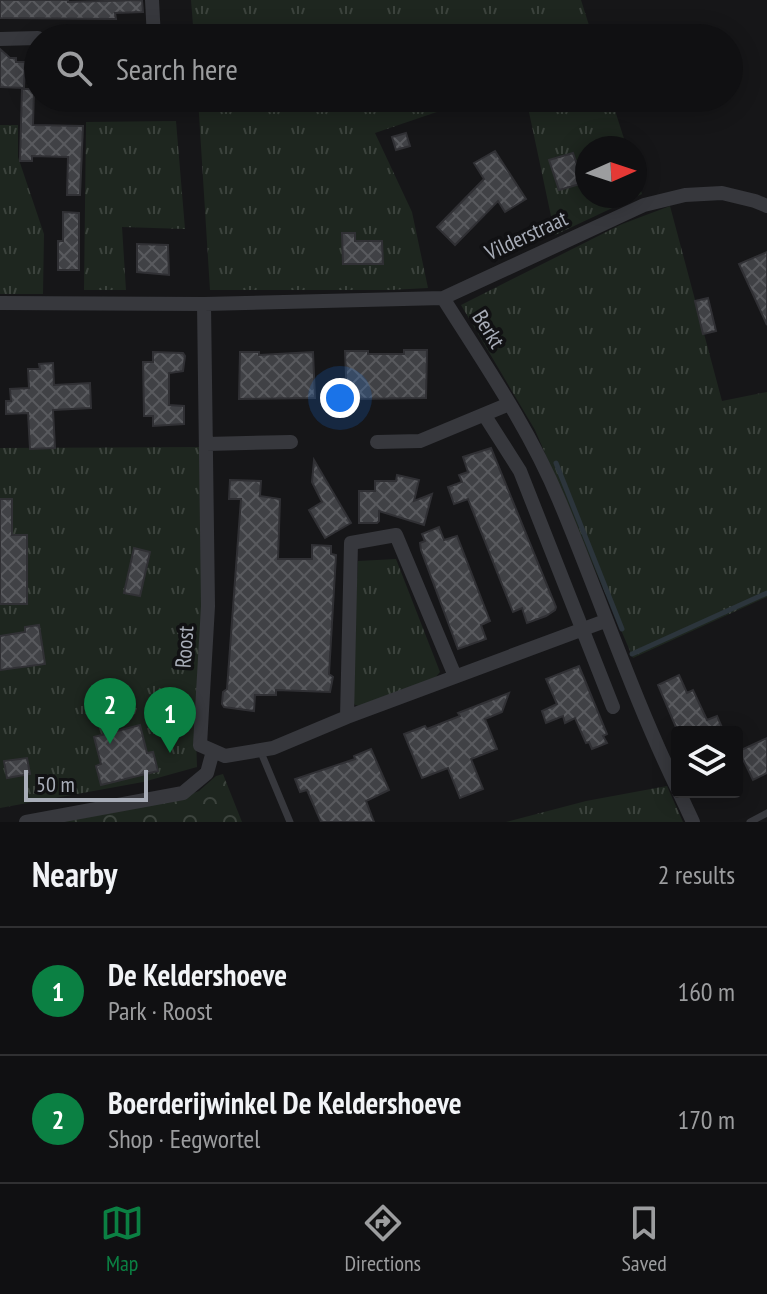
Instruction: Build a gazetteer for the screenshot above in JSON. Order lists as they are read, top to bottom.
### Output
{
  "streets": {
    "street": ["Vilderstraat", "Berkt", "Roost"]
  },
  "crossings": [
    ["Vilderstraat", "Berkt"],
    ["Berkt", "Roost"]
  ],
  "scale_bar": "50 m",
  "north": "right",
  "page": {
    "search": "Search here",
    "pins": ["2", "1"],
    "scale": "50 m",
    "heading": ["Nearby", "2 results"],
    "list": [
      {
        "mark": "1",
        "name": "De Keldershoeve",
        "note": "Park · Roost",
        "value": "160 m"
      },
      {
        "mark": "2",
        "name": "Boerderijwinkel De Keldershoeve",
        "note": "Shop · Eegwortel",
        "value": "170 m"
      }
    ],
    "nav": ["Map", "Directions", "Saved"]
  }
}
